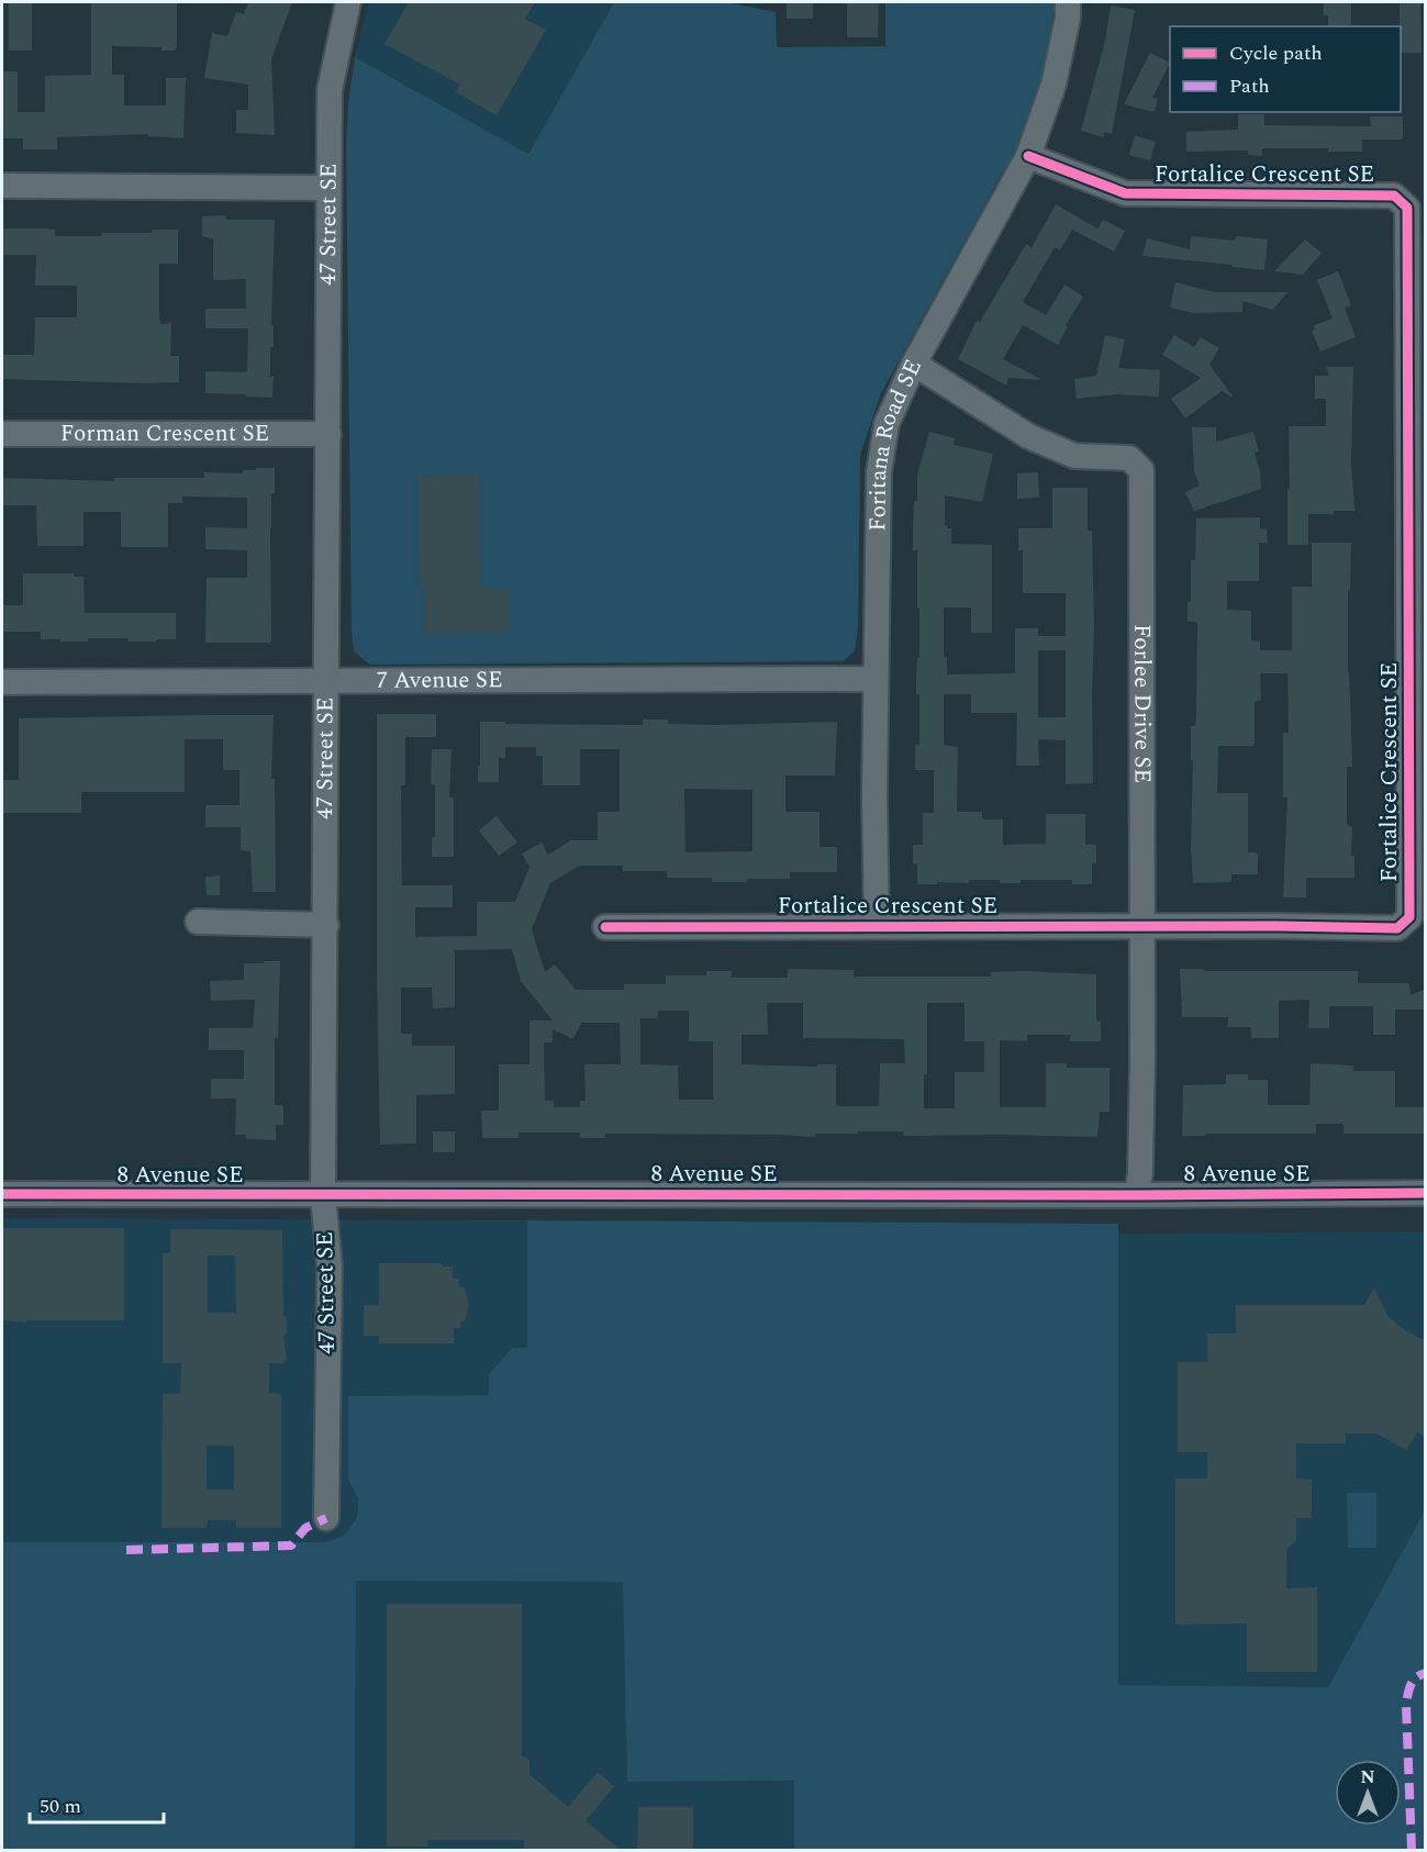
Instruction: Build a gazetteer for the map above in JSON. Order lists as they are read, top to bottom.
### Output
{
  "streets": {
    "street": [
      "Fortalice Crescent SE",
      "47 Street SE",
      "Forman Crescent SE",
      "Foritana Road SE",
      "7 Avenue SE",
      "Forlee Drive SE",
      "8 Avenue SE"
    ]
  },
  "crossings": [
    ["Fortalice Crescent SE", "Foritana Road SE"],
    ["Fortalice Crescent SE", "Forlee Drive SE"],
    ["47 Street SE", "Forman Crescent SE"],
    ["47 Street SE", "7 Avenue SE"],
    ["47 Street SE", "8 Avenue SE"],
    ["Foritana Road SE", "7 Avenue SE"],
    ["Foritana Road SE", "Forlee Drive SE"],
    ["Forlee Drive SE", "8 Avenue SE"]
  ],
  "legend": ["Cycle path", "Path"],
  "scale_bar": "50 m",
  "north": "top"
}
